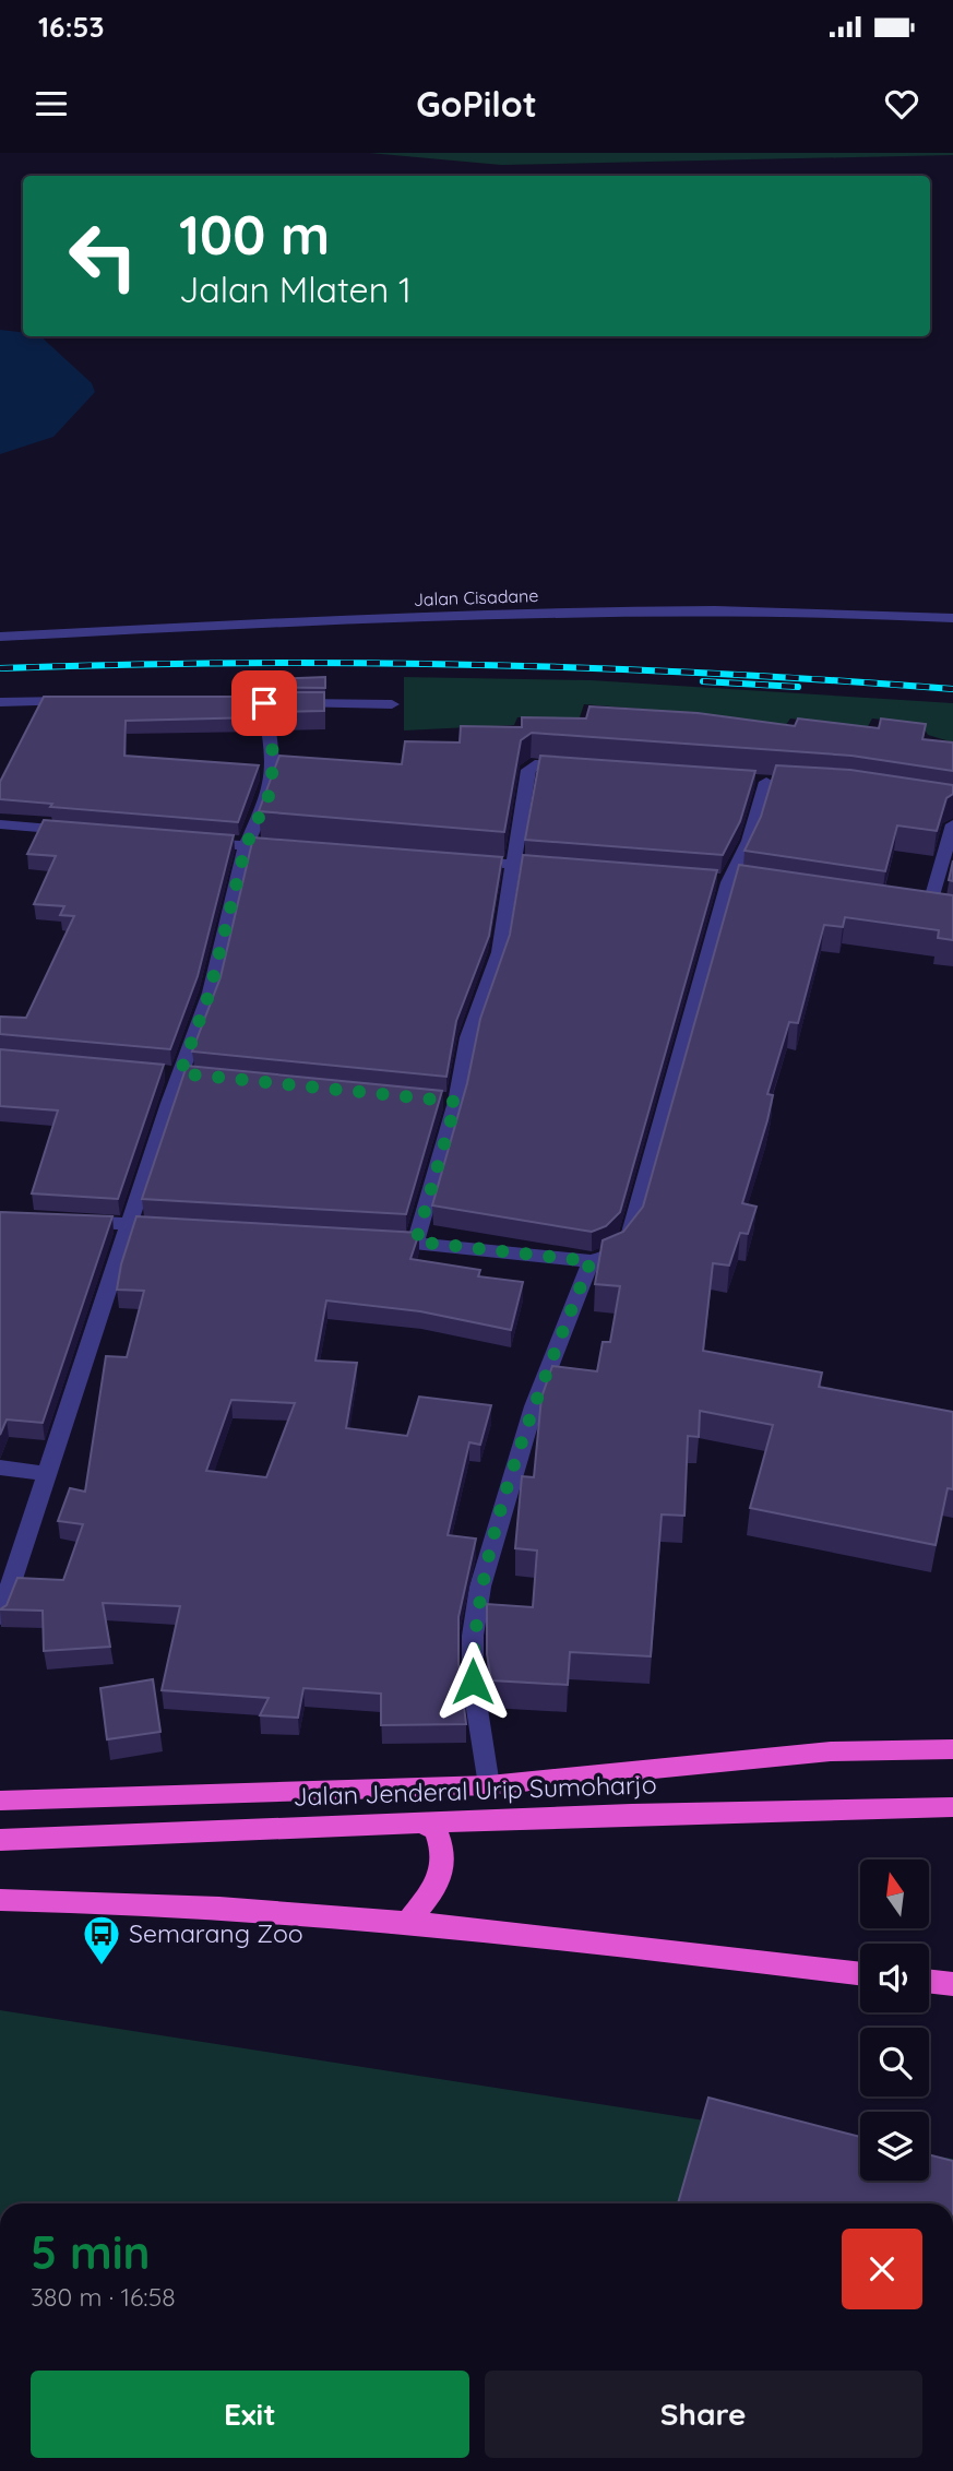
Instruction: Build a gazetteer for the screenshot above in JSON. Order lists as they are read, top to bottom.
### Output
{
  "streets": {
    "highway": ["Jalan Jenderal Urip Sumoharjo"],
    "street": ["Jalan Cisadane"]
  },
  "places": {
    "bus stop": ["Semarang Zoo"]
  },
  "north": "top",
  "page": {
    "status": "16:53",
    "header": "GoPilot",
    "turn": ["100 m", "Jalan Mlaten 1"],
    "heading": ["5 min", "380 m · 16:58"],
    "buttons": ["Exit", "Share"]
  }
}
